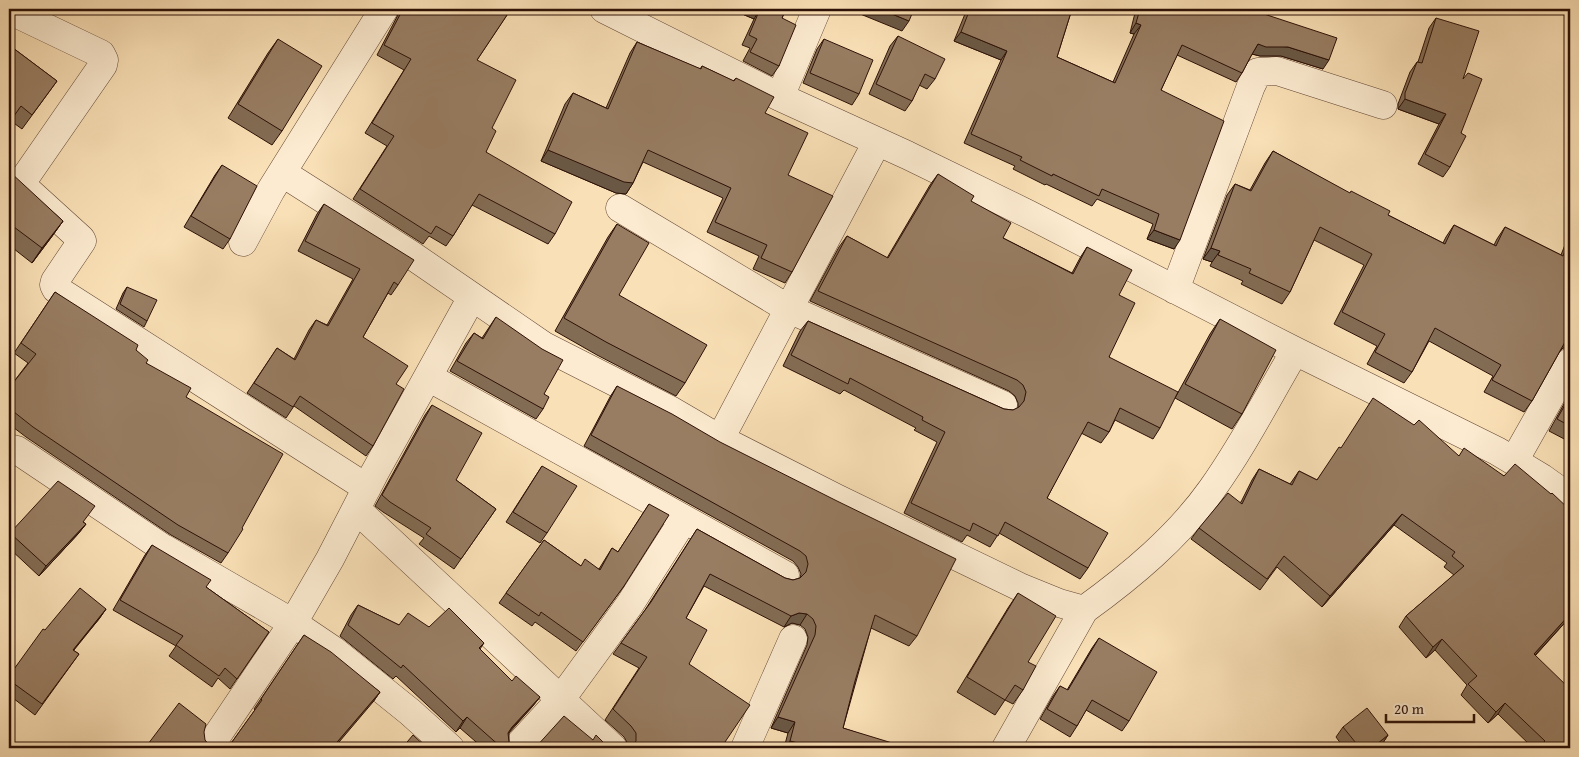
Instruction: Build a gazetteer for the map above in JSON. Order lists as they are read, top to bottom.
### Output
{
  "scale_bar": "20 m"
}
